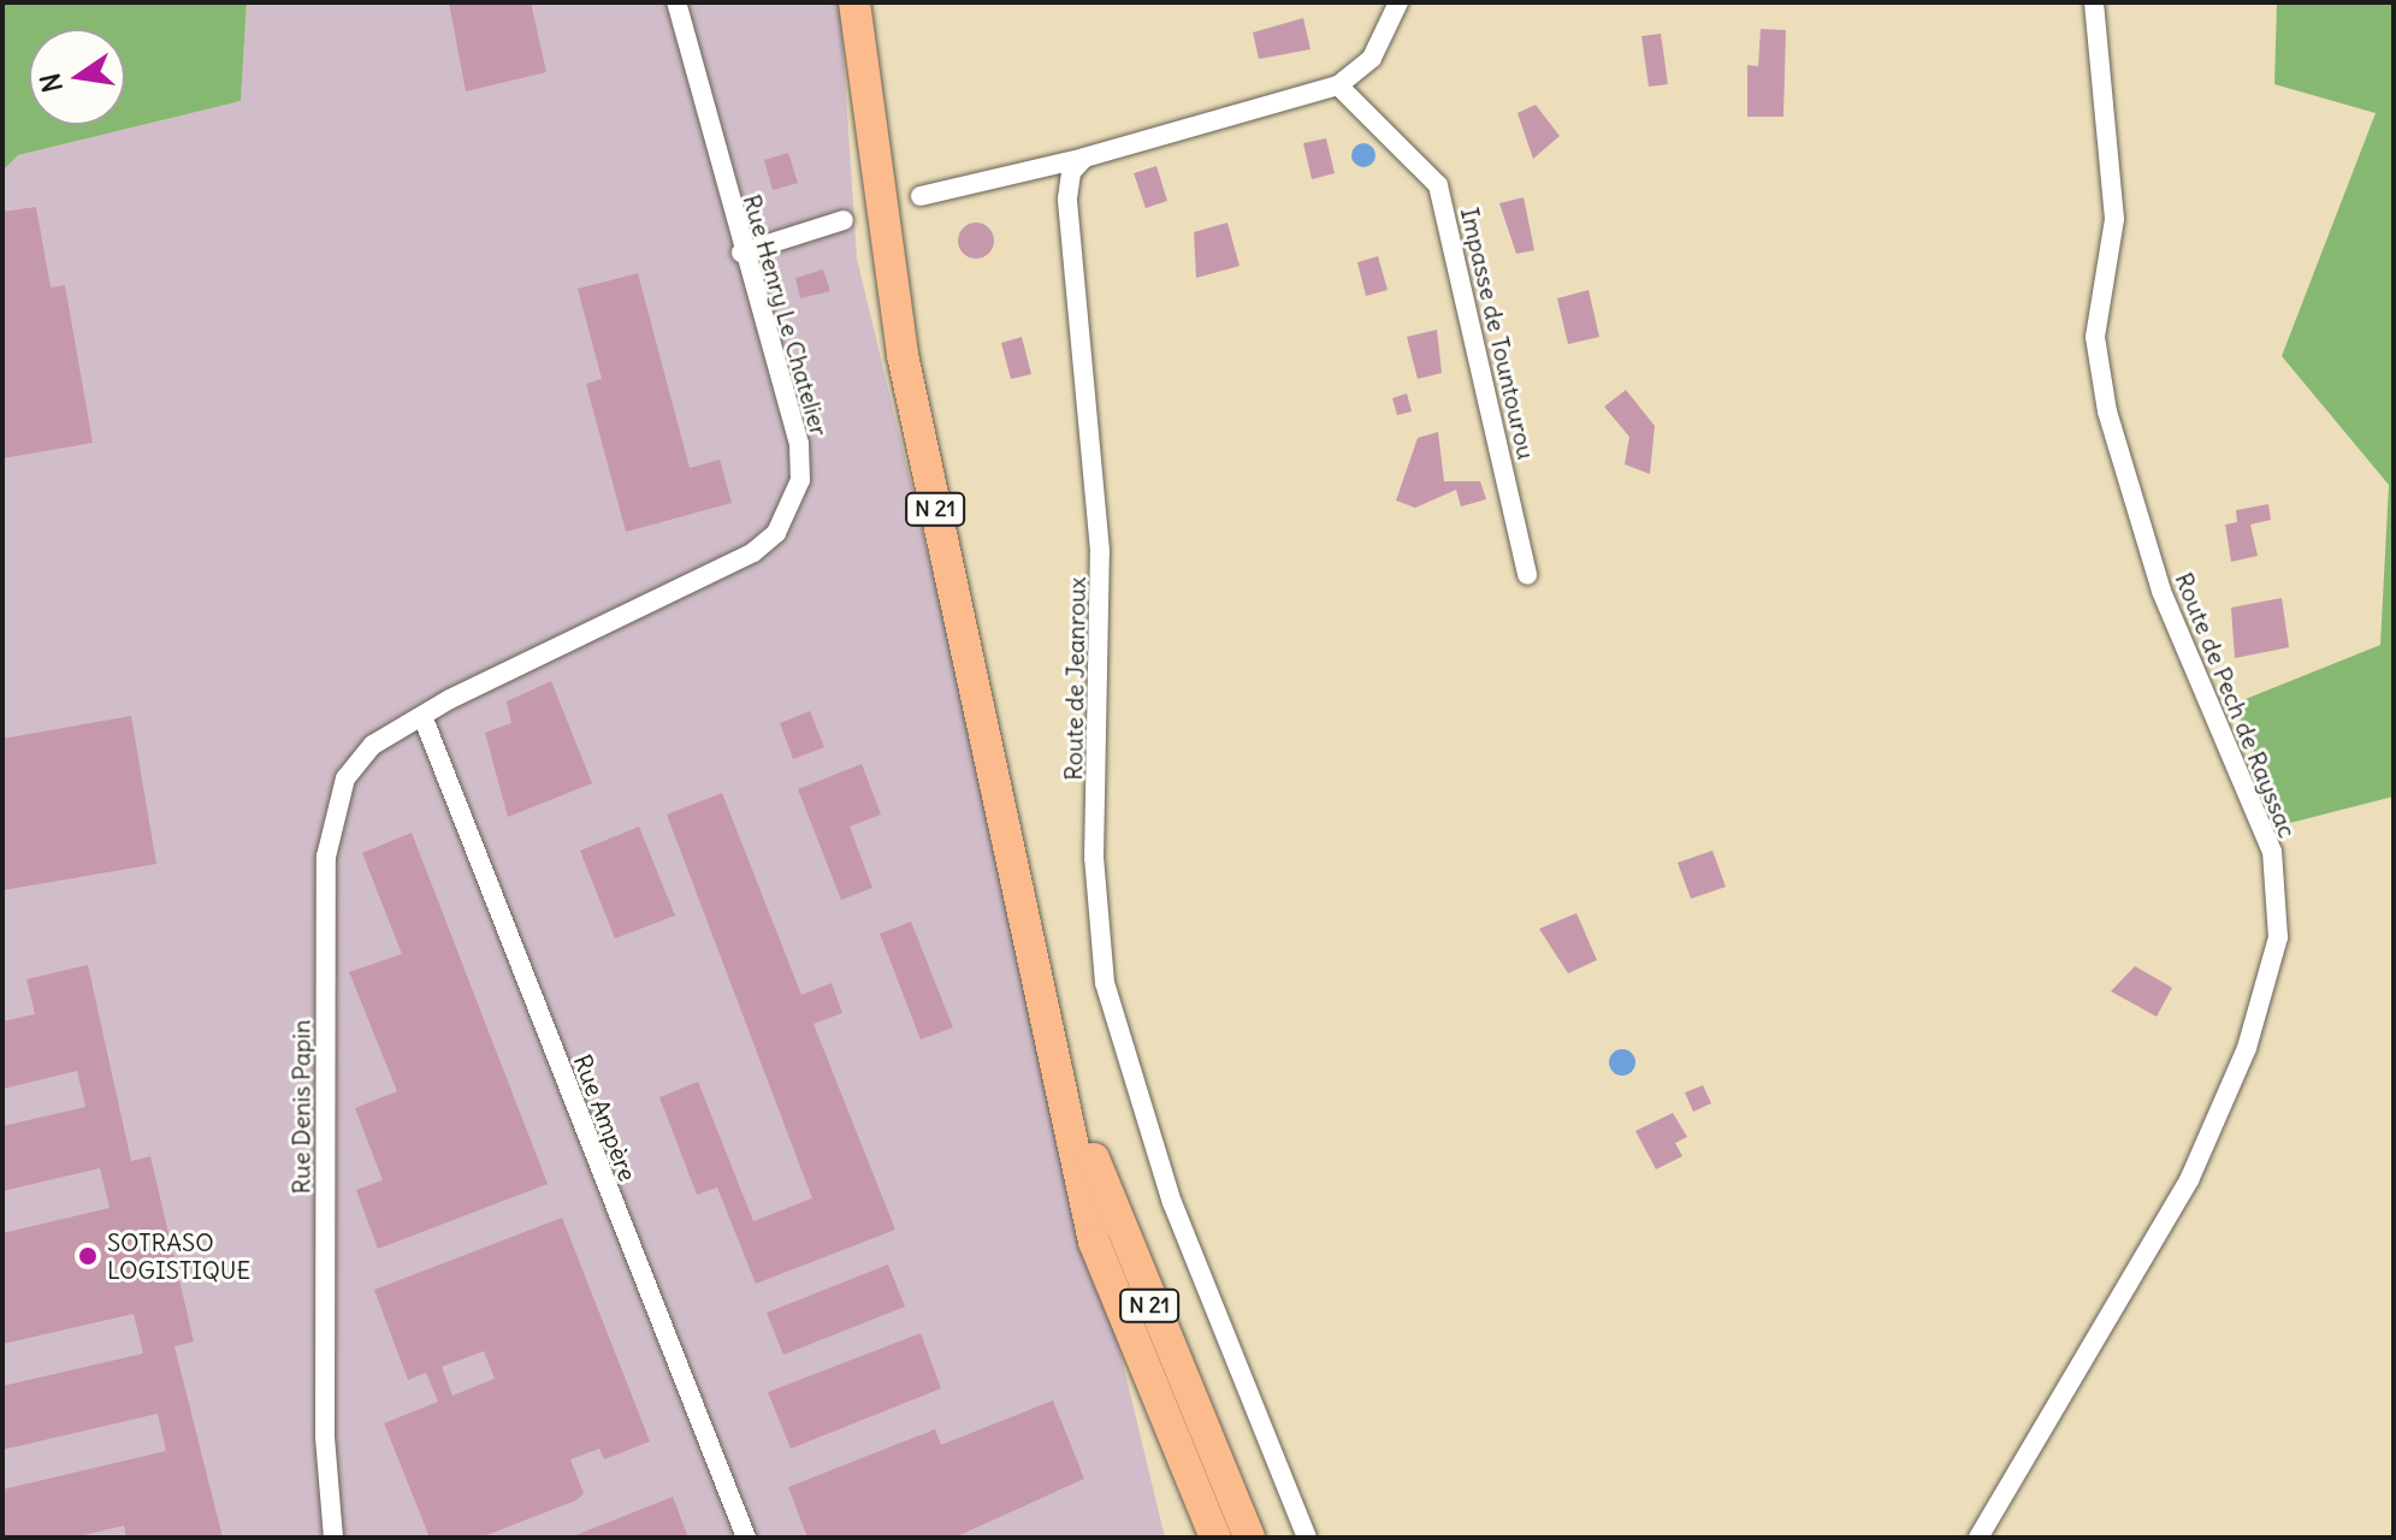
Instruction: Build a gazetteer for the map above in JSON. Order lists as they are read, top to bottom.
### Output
{
  "streets": {
    "main road": ["N 21"],
    "street": [
      "Rue Henry Le Chatelier",
      "Impasse de Tountourou",
      "Route de Jeanroux",
      "Route de Pech de Rayssac",
      "Rue Denis Papin",
      "Rue Ampère"
    ]
  },
  "crossings": [
    ["Rue Henry Le Chatelier", "Rue Denis Papin"],
    ["Rue Henry Le Chatelier", "Rue Ampère"],
    ["Rue Denis Papin", "Rue Ampère"]
  ],
  "places": ["SOTRASO LOGISTIQUE"],
  "north": "left"
}
